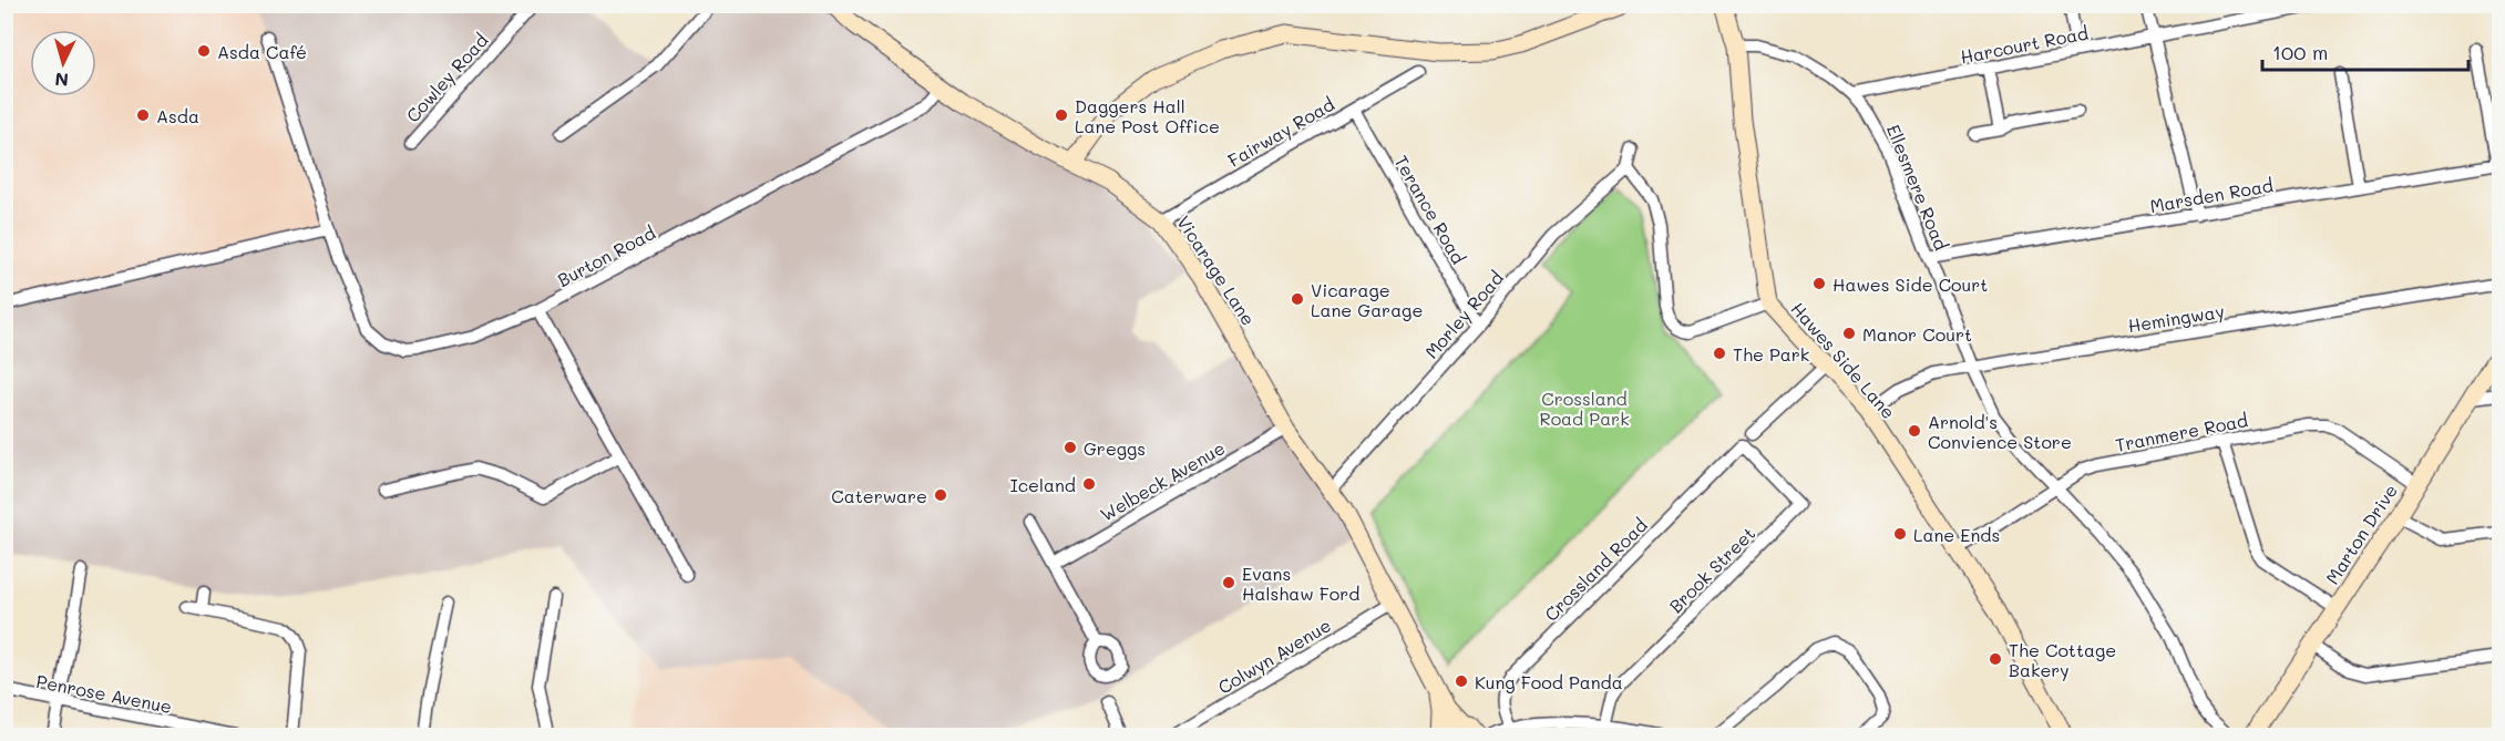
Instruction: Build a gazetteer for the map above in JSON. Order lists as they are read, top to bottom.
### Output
{
  "streets": {
    "street": [
      "Harcourt Road",
      "Cowley Road",
      "Fairway Road",
      "Ellesmere Road",
      "Marsden Road",
      "Terance Road",
      "Burton Road",
      "Vicarage Lane",
      "Morley Road",
      "Hemingway",
      "Hawes Side Lane",
      "Tranmere Road",
      "Welbeck Avenue",
      "Marton Drive",
      "Crossland Road",
      "Brook Street",
      "Colwyn Avenue",
      "Penrose Avenue"
    ]
  },
  "crossings": [
    ["Harcourt Road", "Ellesmere Road"],
    ["Fairway Road", "Terance Road"],
    ["Fairway Road", "Vicarage Lane"],
    ["Ellesmere Road", "Marsden Road"],
    ["Ellesmere Road", "Hemingway"],
    ["Ellesmere Road", "Hawes Side Lane"],
    ["Ellesmere Road", "Tranmere Road"],
    ["Terance Road", "Morley Road"],
    ["Burton Road", "Vicarage Lane"],
    ["Vicarage Lane", "Morley Road"],
    ["Vicarage Lane", "Welbeck Avenue"],
    ["Vicarage Lane", "Colwyn Avenue"],
    ["Hemingway", "Hawes Side Lane"],
    ["Hawes Side Lane", "Tranmere Road"],
    ["Tranmere Road", "Marton Drive"],
    ["Crossland Road", "Brook Street"]
  ],
  "parks": ["Crossland Road Park"],
  "places": [
    "Asda Café",
    "Asda",
    "Daggers Hall Lane Post Office",
    "Hawes Side Court",
    "Vicarage Lane Garage",
    "Manor Court",
    "The Park",
    "Arnold's Convience Store",
    "Greggs",
    "Iceland",
    "Caterware",
    "Lane Ends",
    "Evans Halshaw Ford",
    "The Cottage Bakery",
    "Kung Food Panda"
  ],
  "scale_bar": "100 m",
  "north": "bottom"
}
